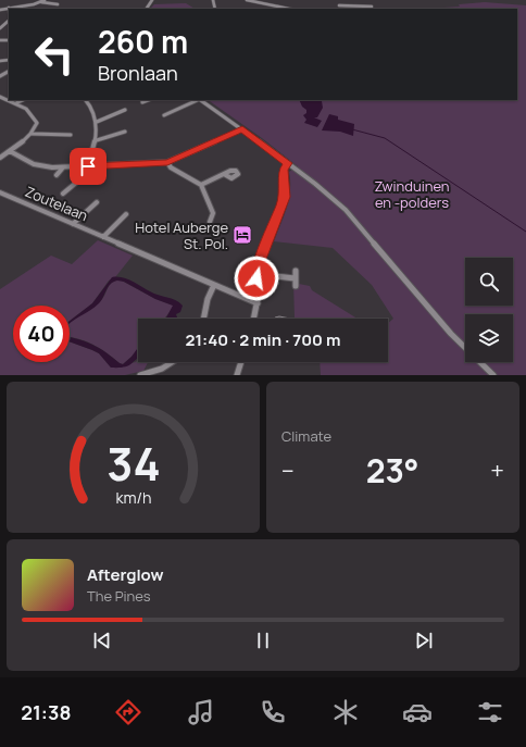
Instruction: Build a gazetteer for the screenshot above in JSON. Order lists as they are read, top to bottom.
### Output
{
  "streets": {
    "street": ["Zoutelaan"]
  },
  "parks": ["Zwinduinen en -polders"],
  "places": {
    "hotel": ["Hotel Auberge St. Pol."]
  },
  "page": {
    "turn": ["260 m", "Bronlaan"],
    "limit": "40",
    "trip": "21:40 · 2 min · 700 m",
    "tile": "Climate",
    "heat": ["−", "23°", "+"],
    "song": ["Afterglow", "The Pines"],
    "tabs": "21:38",
    "gauge": ["34", "km/h"]
  }
}
